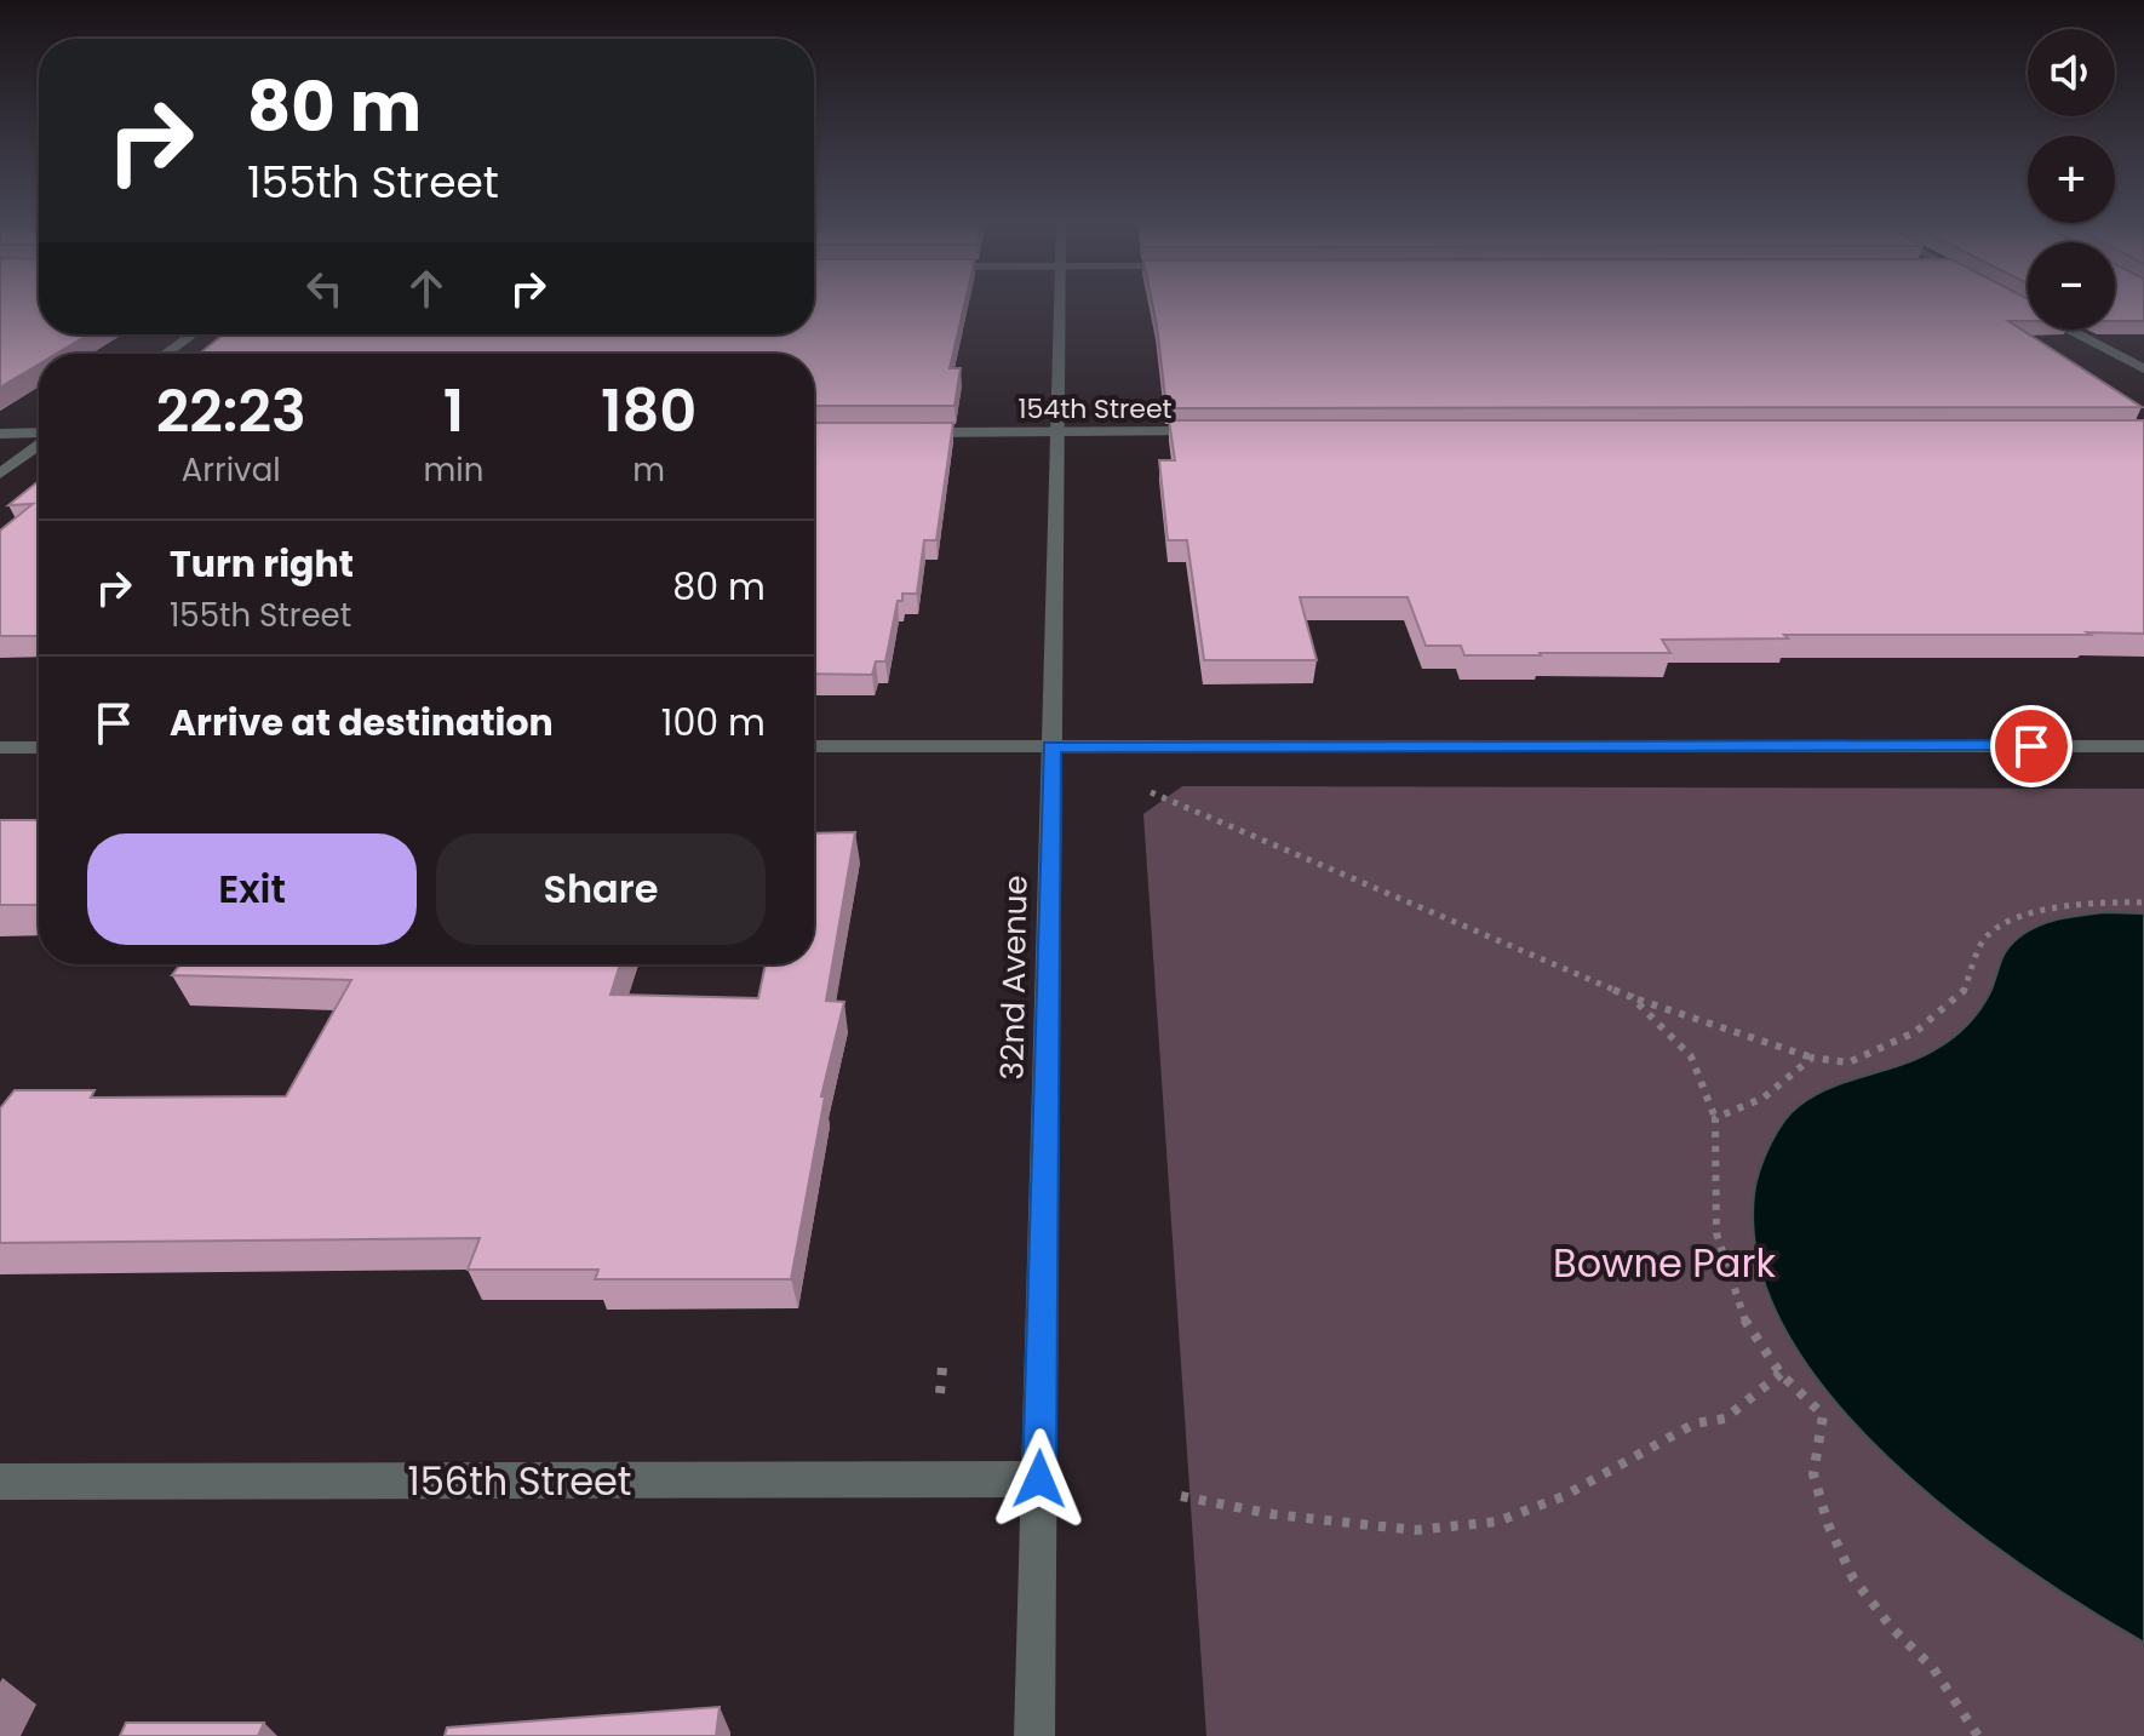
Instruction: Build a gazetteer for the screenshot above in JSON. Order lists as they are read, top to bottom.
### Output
{
  "streets": {
    "street": ["154th Street", "32nd Avenue", "156th Street"]
  },
  "crossings": [
    ["154th Street", "32nd Avenue"],
    ["32nd Avenue", "156th Street"]
  ],
  "parks": ["Bowne Park"],
  "page": {
    "map_buttons": ["+", "−"],
    "turn": ["80 m", "155th Street"],
    "eta": [
      "22:23",
      "Arrival",
      "1",
      "min",
      "180",
      "m"
    ],
    "list": [
      {
        "name": "Turn right",
        "note": "155th Street",
        "value": "80 m"
      },
      {
        "name": "Arrive at destination",
        "value": "100 m"
      }
    ],
    "buttons": ["Exit", "Share"]
  }
}
